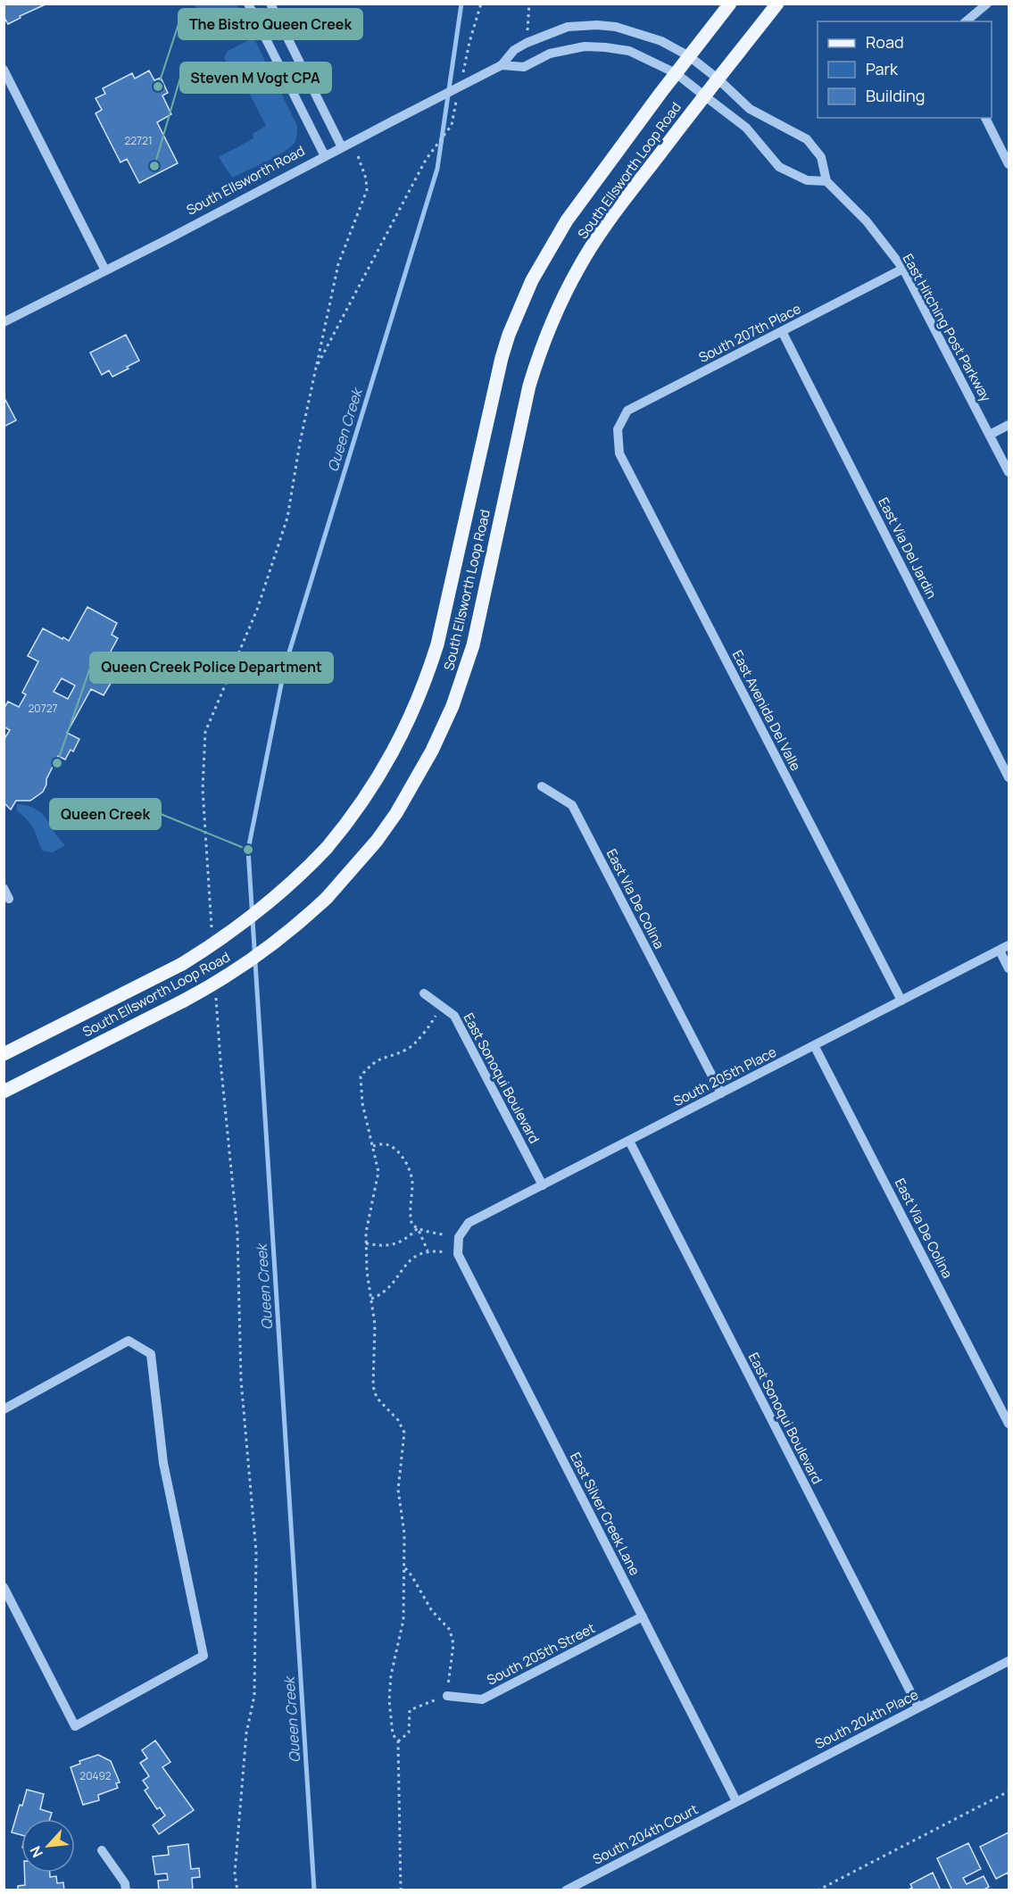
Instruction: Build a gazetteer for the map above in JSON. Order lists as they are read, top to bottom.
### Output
{
  "streets": {
    "main road": ["South Ellsworth Loop Road"],
    "street": [
      "South Ellsworth Road",
      "East Hitching Post Parkway",
      "South 207th Place",
      "East Via Del Jardin",
      "East Avenida Del Valle",
      "East Via De Colina",
      "South 205th Place",
      "East Sonoqui Boulevard",
      "East Silver Creek Lane",
      "South 205th Street",
      "South 204th Place",
      "South 204th Court"
    ]
  },
  "crossings": [
    ["South Ellsworth Loop Road", "South Ellsworth Road"],
    ["East Hitching Post Parkway", "South 207th Place"],
    ["South 207th Place", "East Via Del Jardin"],
    ["South 207th Place", "East Avenida Del Valle"],
    ["East Avenida Del Valle", "South 205th Place"],
    ["East Via De Colina", "South 205th Place"],
    ["South 205th Place", "East Sonoqui Boulevard"],
    ["East Sonoqui Boulevard", "South 204th Place"],
    ["East Silver Creek Lane", "South 205th Street"],
    ["East Silver Creek Lane", "South 204th Place"],
    ["East Silver Creek Lane", "South 204th Court"],
    ["South 204th Place", "South 204th Court"]
  ],
  "water": ["Queen Creek"],
  "places": [
    "The Bistro Queen Creek",
    "Steven M Vogt CPA",
    "Queen Creek Police Department",
    "Queen Creek"
  ],
  "house_numbers": ["22721", "20727", "20492"],
  "legend": ["Road", "Park", "Building"],
  "north": "bottom left"
}
